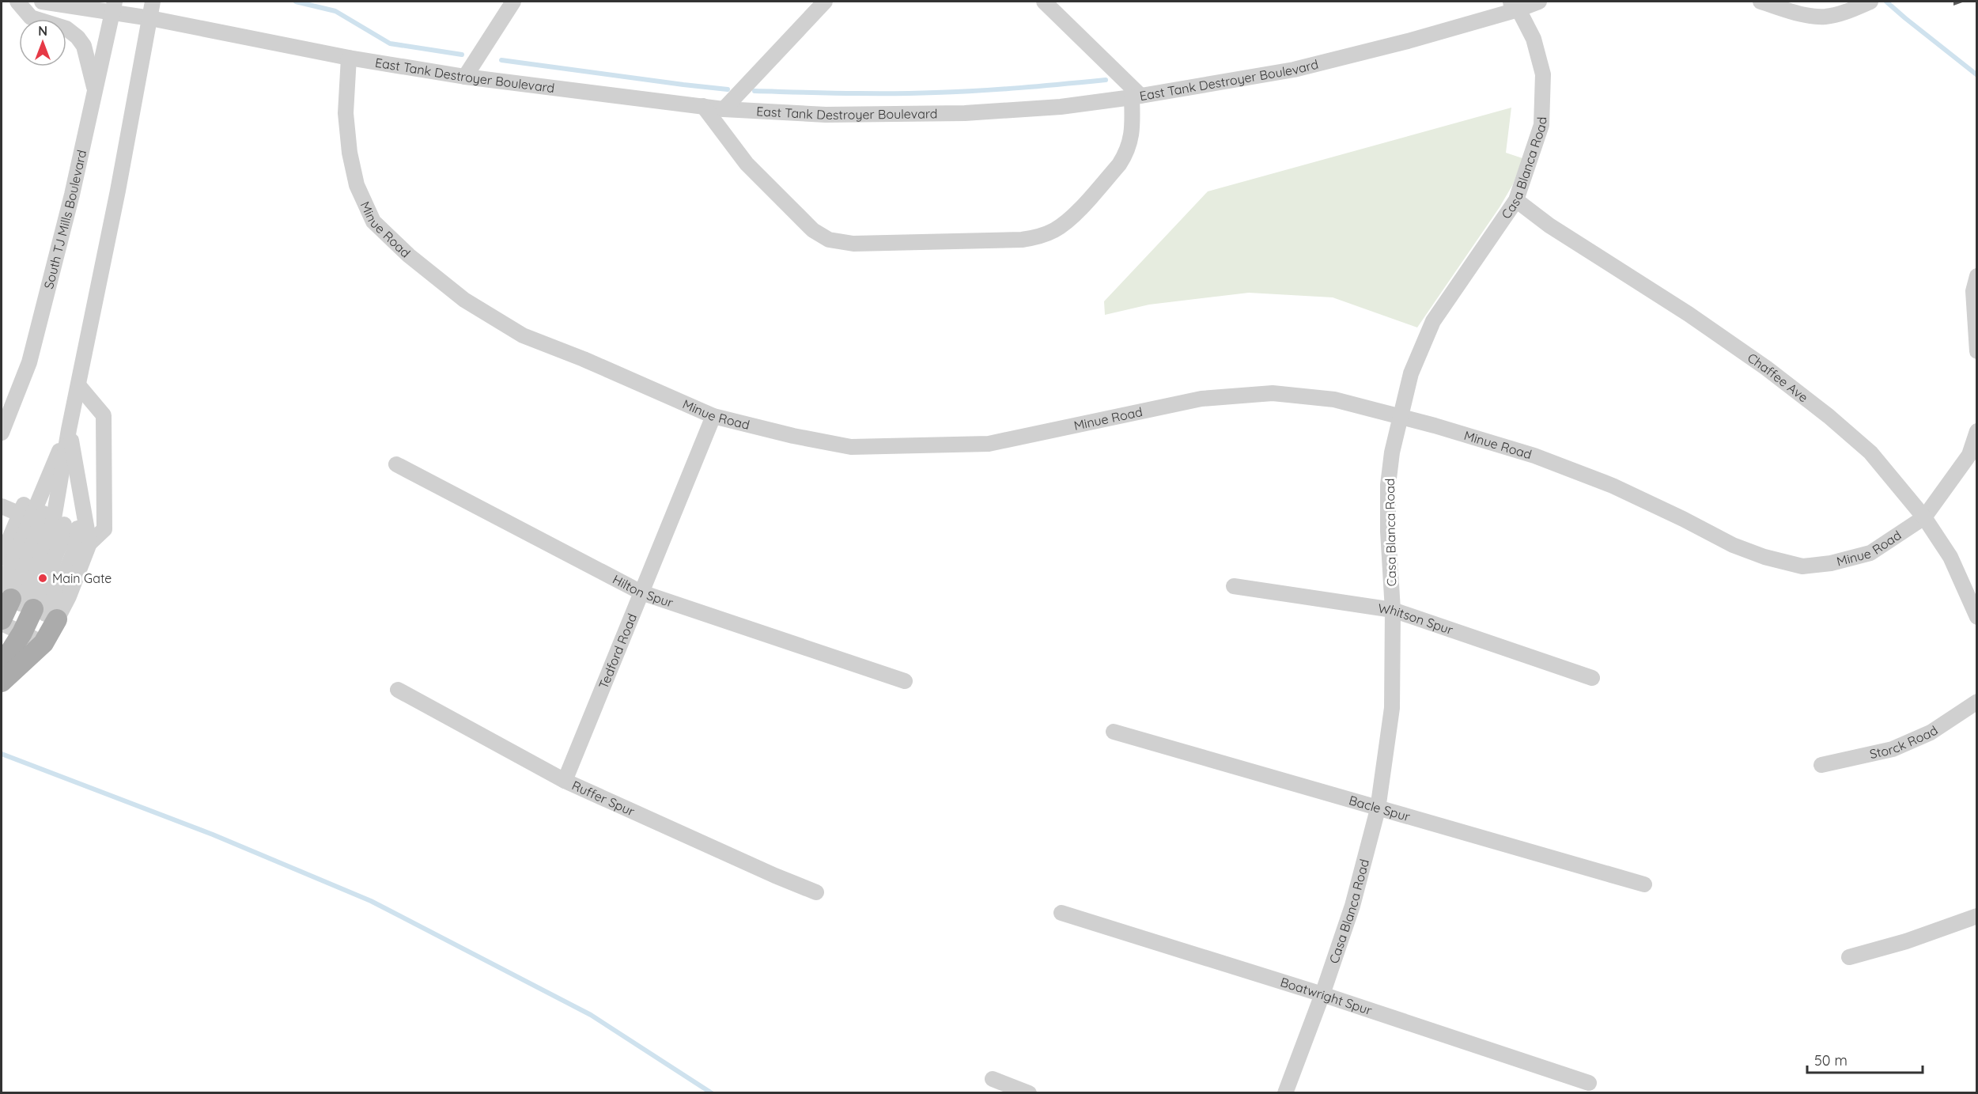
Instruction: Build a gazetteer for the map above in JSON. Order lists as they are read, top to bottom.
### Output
{
  "streets": {
    "street": [
      "East Tank Destroyer Boulevard",
      "Casa Blanca Road",
      "South TJ Mills Boulevard",
      "Minue Road",
      "Chaffee Ave",
      "Hilton Spur",
      "Whitson Spur",
      "Tedford Road",
      "Storck Road",
      "Ruffer Spur",
      "Bacle Spur",
      "Boatwright Spur"
    ]
  },
  "crossings": [
    ["East Tank Destroyer Boulevard", "Casa Blanca Road"],
    ["East Tank Destroyer Boulevard", "South TJ Mills Boulevard"],
    ["East Tank Destroyer Boulevard", "Minue Road"],
    ["Casa Blanca Road", "Minue Road"],
    ["Casa Blanca Road", "Chaffee Ave"],
    ["Casa Blanca Road", "Whitson Spur"],
    ["Casa Blanca Road", "Bacle Spur"],
    ["Casa Blanca Road", "Boatwright Spur"],
    ["Minue Road", "Chaffee Ave"],
    ["Minue Road", "Tedford Road"],
    ["Hilton Spur", "Tedford Road"],
    ["Tedford Road", "Ruffer Spur"]
  ],
  "places": ["Main Gate"],
  "scale_bar": "50 m",
  "north": "top"
}
